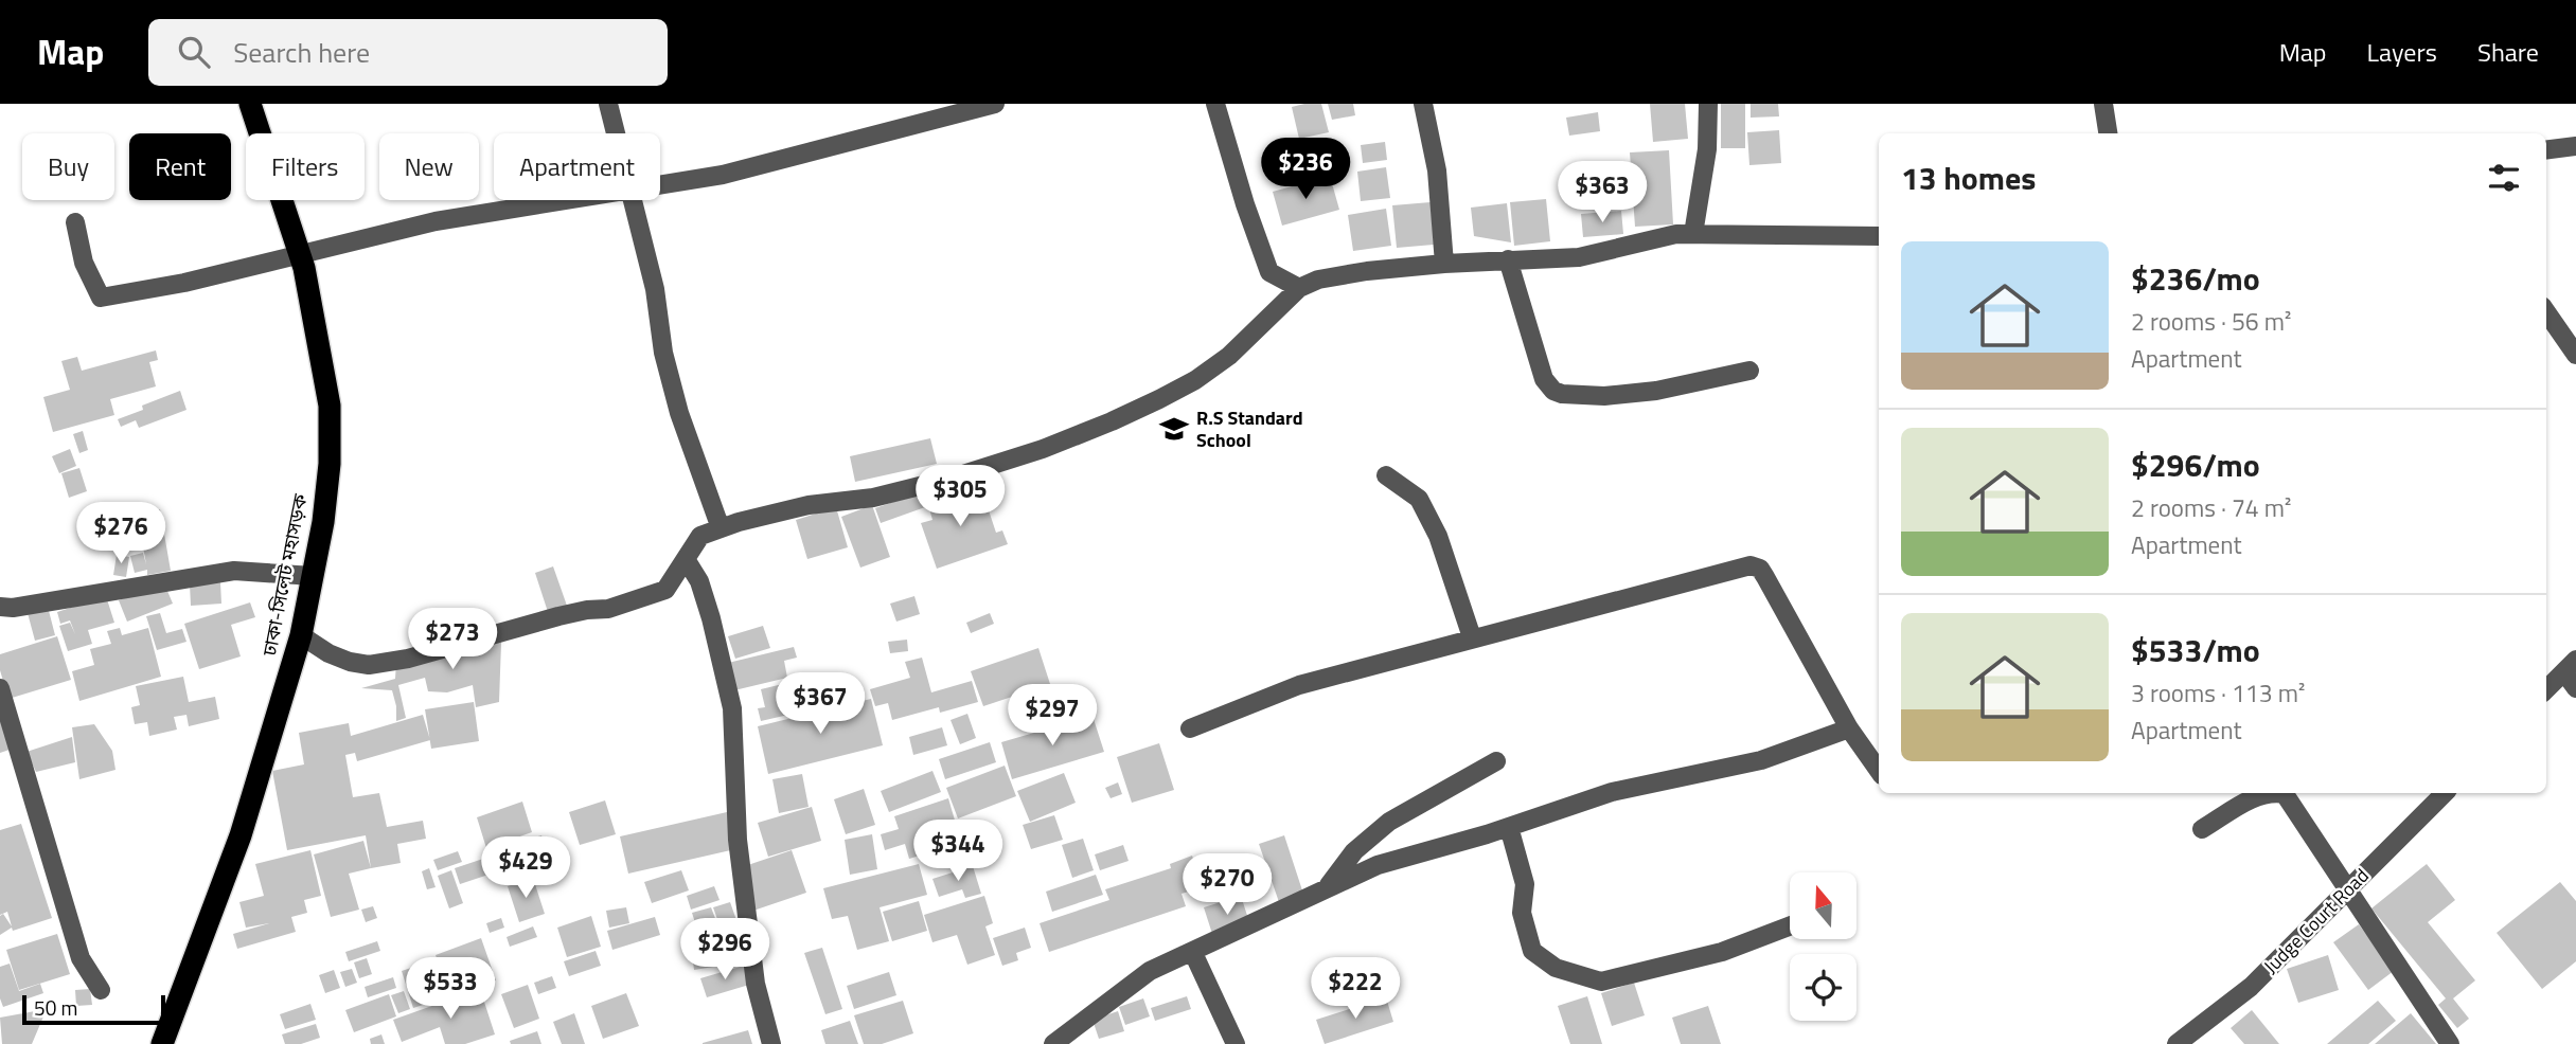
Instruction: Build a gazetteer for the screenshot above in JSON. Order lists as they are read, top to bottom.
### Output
{
  "streets": {
    "highway": ["ঢাকা-সিলেট মহাসড়ক"],
    "street": ["Judge Court Road"]
  },
  "places": {
    "school or university": ["R.S Standard School"]
  },
  "scale_bar": "50 m",
  "north": "top",
  "page": {
    "header": "Map",
    "search": "Search here",
    "nav": ["Map", "Layers", "Share"],
    "chip": [
      "Buy",
      "Rent",
      "Filters",
      "New",
      "Apartment"
    ],
    "heading": "13 homes",
    "price": [
      "$236",
      "$363",
      "$305",
      "$276",
      "$273",
      "$367",
      "$297",
      "$344",
      "$429",
      "$270",
      "$296",
      "$533",
      "$222"
    ],
    "list": [
      {
        "name": "$236/mo",
        "note": "2 rooms · 56 m² · Apartment"
      },
      {
        "name": "$296/mo",
        "note": "2 rooms · 74 m² · Apartment"
      },
      {
        "name": "$533/mo",
        "note": "3 rooms · 113 m² · Apartment"
      }
    ],
    "scale": "50 m"
  }
}
